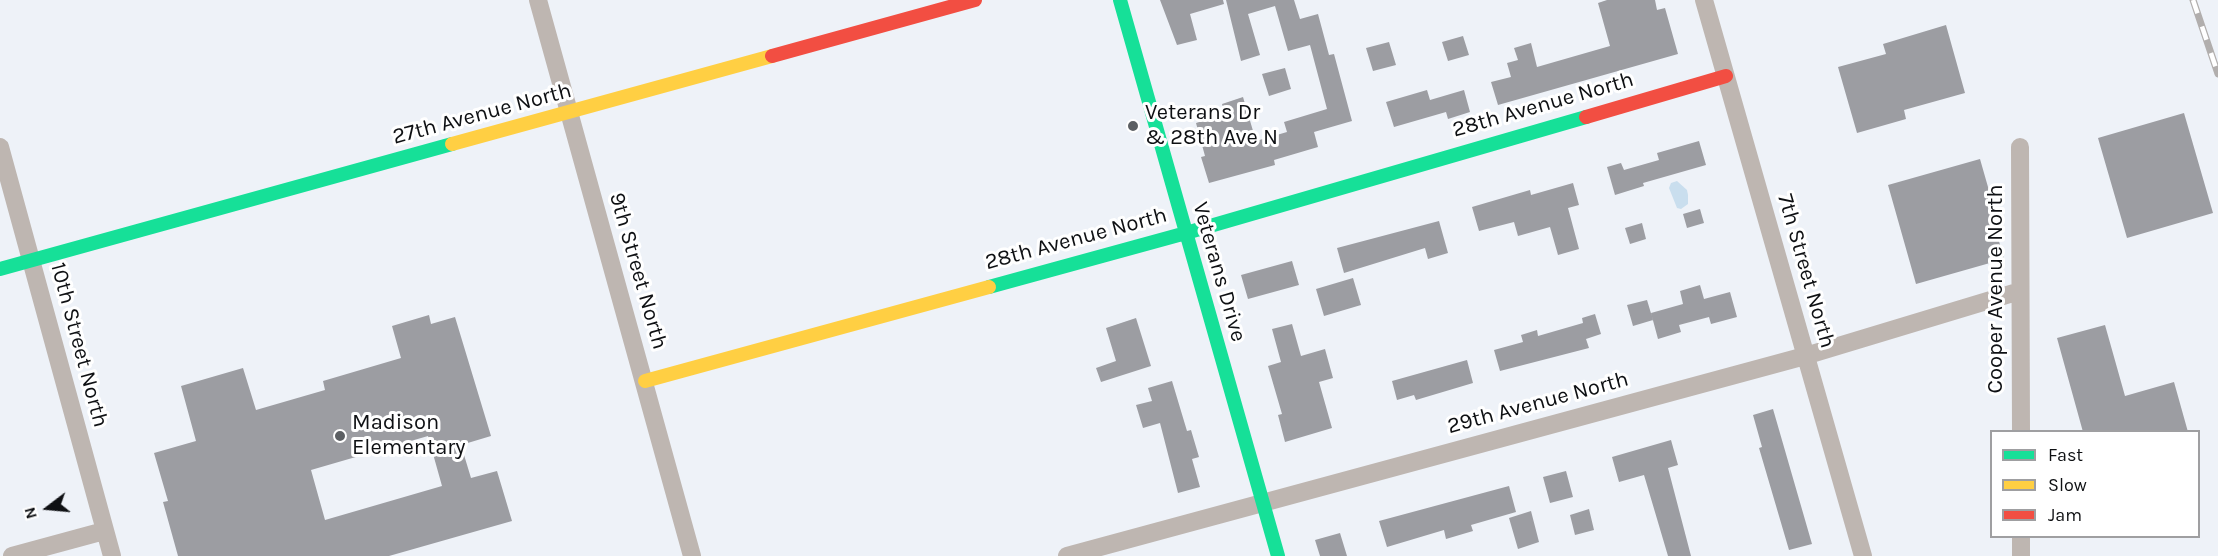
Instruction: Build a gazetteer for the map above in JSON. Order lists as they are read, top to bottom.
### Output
{
  "streets": {
    "street": [
      "28th Avenue North",
      "27th Avenue North",
      "9th Street North",
      "7th Street North",
      "Veterans Drive",
      "Cooper Avenue North",
      "10th Street North",
      "29th Avenue North"
    ]
  },
  "crossings": [
    ["28th Avenue North", "9th Street North"],
    ["28th Avenue North", "7th Street North"],
    ["28th Avenue North", "Veterans Drive"],
    ["27th Avenue North", "9th Street North"],
    ["27th Avenue North", "10th Street North"],
    ["7th Street North", "29th Avenue North"],
    ["Veterans Drive", "29th Avenue North"],
    ["Cooper Avenue North", "29th Avenue North"]
  ],
  "places": ["Veterans Dr & 28th Ave N", "Madison Elementary"],
  "legend": ["Fast", "Slow", "Jam"],
  "north": "left"
}
